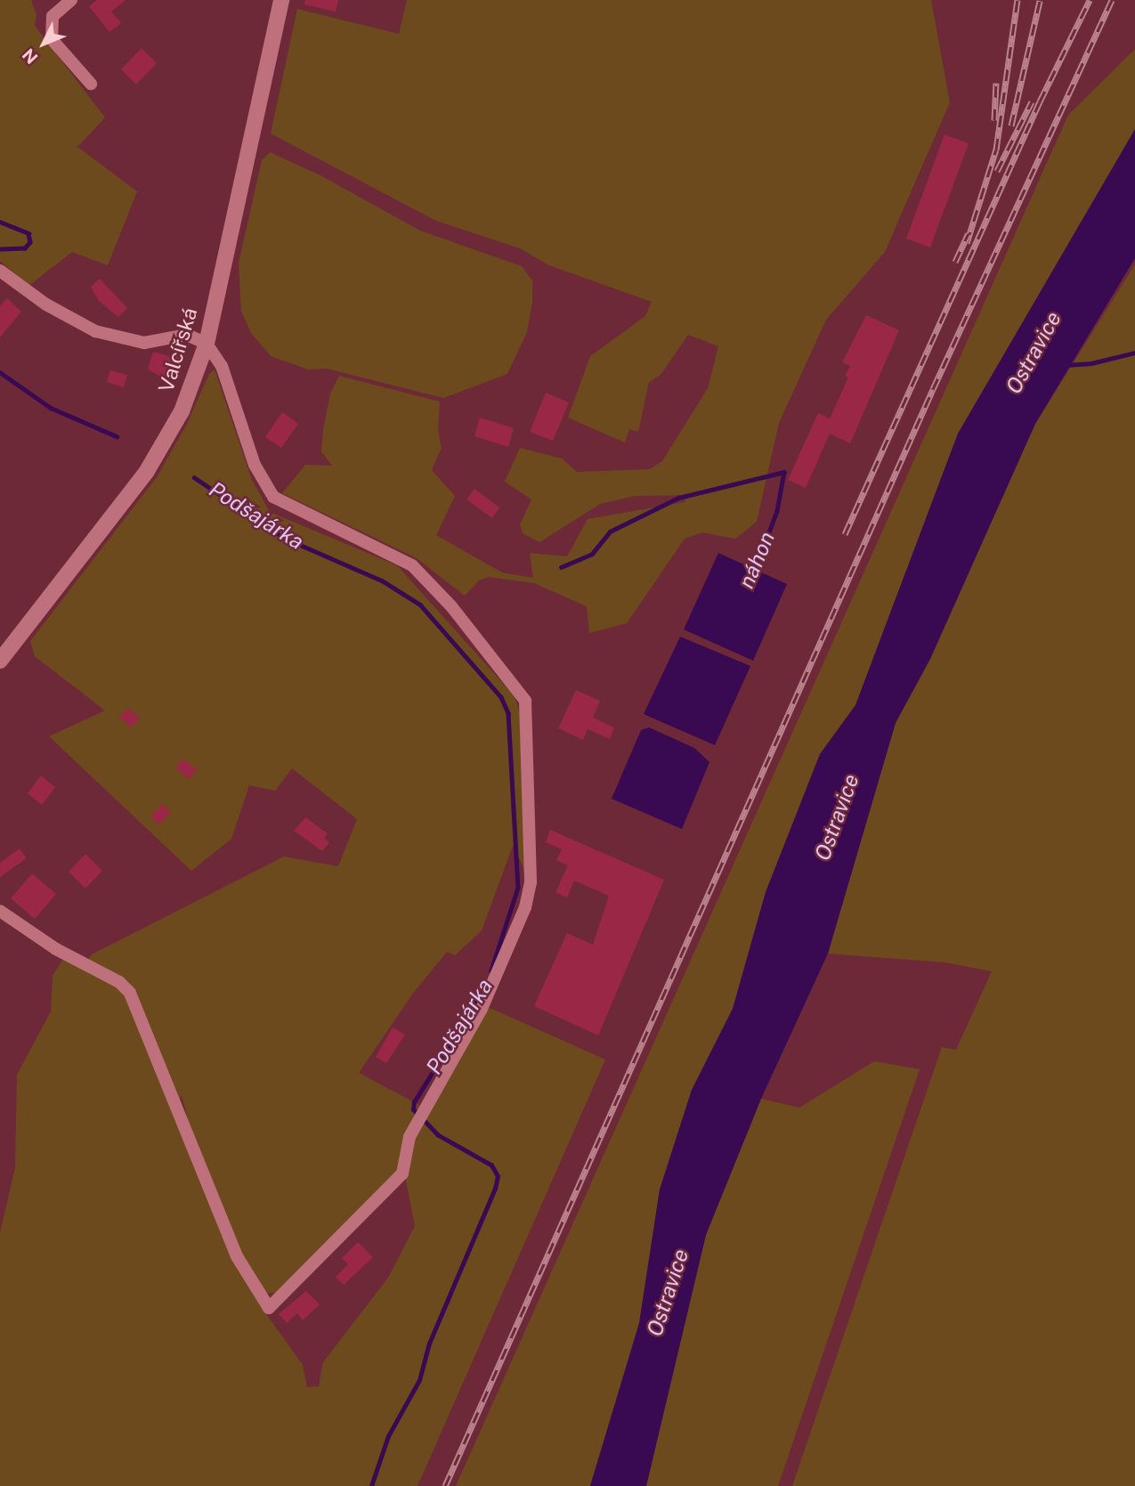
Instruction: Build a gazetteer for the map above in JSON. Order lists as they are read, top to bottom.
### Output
{
  "streets": {
    "main road": ["Valcířská"]
  },
  "water": ["Ostravice", "Podšajárka", "náhon"],
  "north": "bottom left"
}
